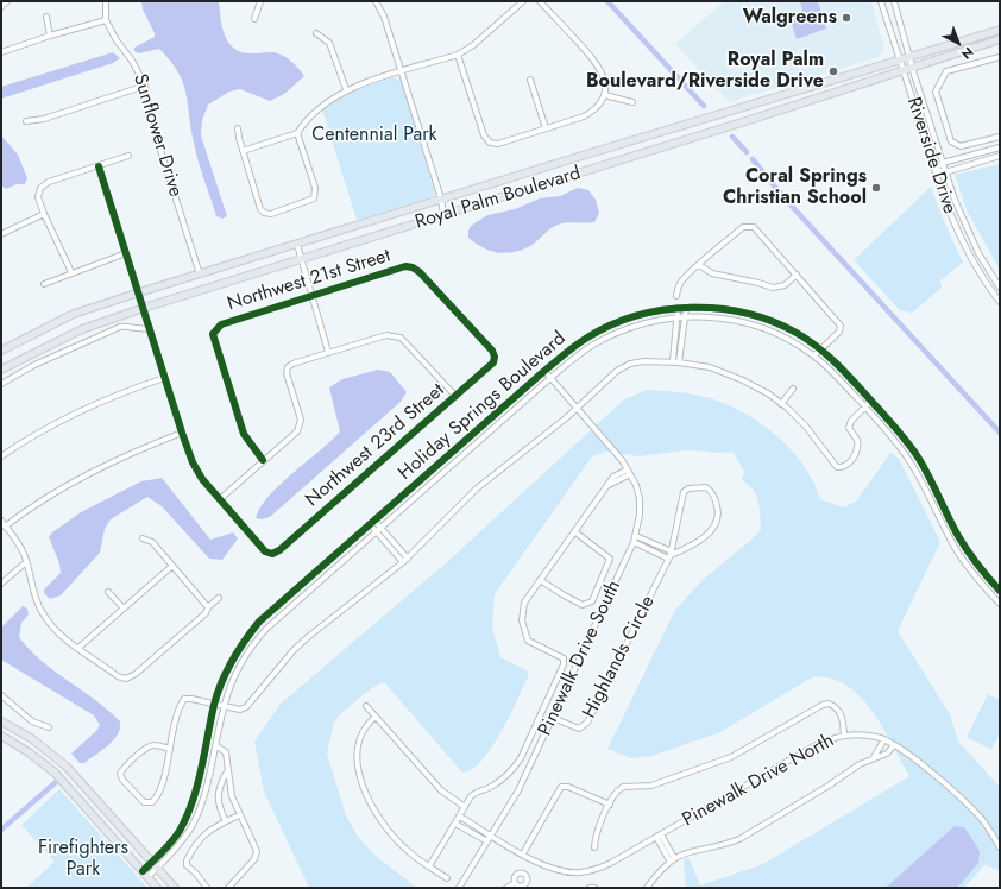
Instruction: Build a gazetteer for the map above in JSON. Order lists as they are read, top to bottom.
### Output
{
  "streets": {
    "main road": ["Royal Palm Boulevard"],
    "street": [
      "Sunflower Drive",
      "Riverside Drive",
      "Northwest 21st Street",
      "Holiday Springs Boulevard",
      "Northwest 23rd Street",
      "Highlands Circle",
      "Pinewalk Drive South",
      "Pinewalk Drive North"
    ]
  },
  "crossings": [
    ["Sunflower Drive", "Royal Palm Boulevard"],
    ["Riverside Drive", "Royal Palm Boulevard"],
    ["Northwest 21st Street", "Northwest 23rd Street"],
    ["Holiday Springs Boulevard", "Pinewalk Drive South"],
    ["Highlands Circle", "Pinewalk Drive South"],
    ["Pinewalk Drive South", "Pinewalk Drive North"]
  ],
  "parks": ["Centennial Park", "Firefighters Park"],
  "places": ["Walgreens", "Royal Palm Boulevard/Riverside Drive", "Coral Springs Christian School"],
  "north": "bottom right"
}
